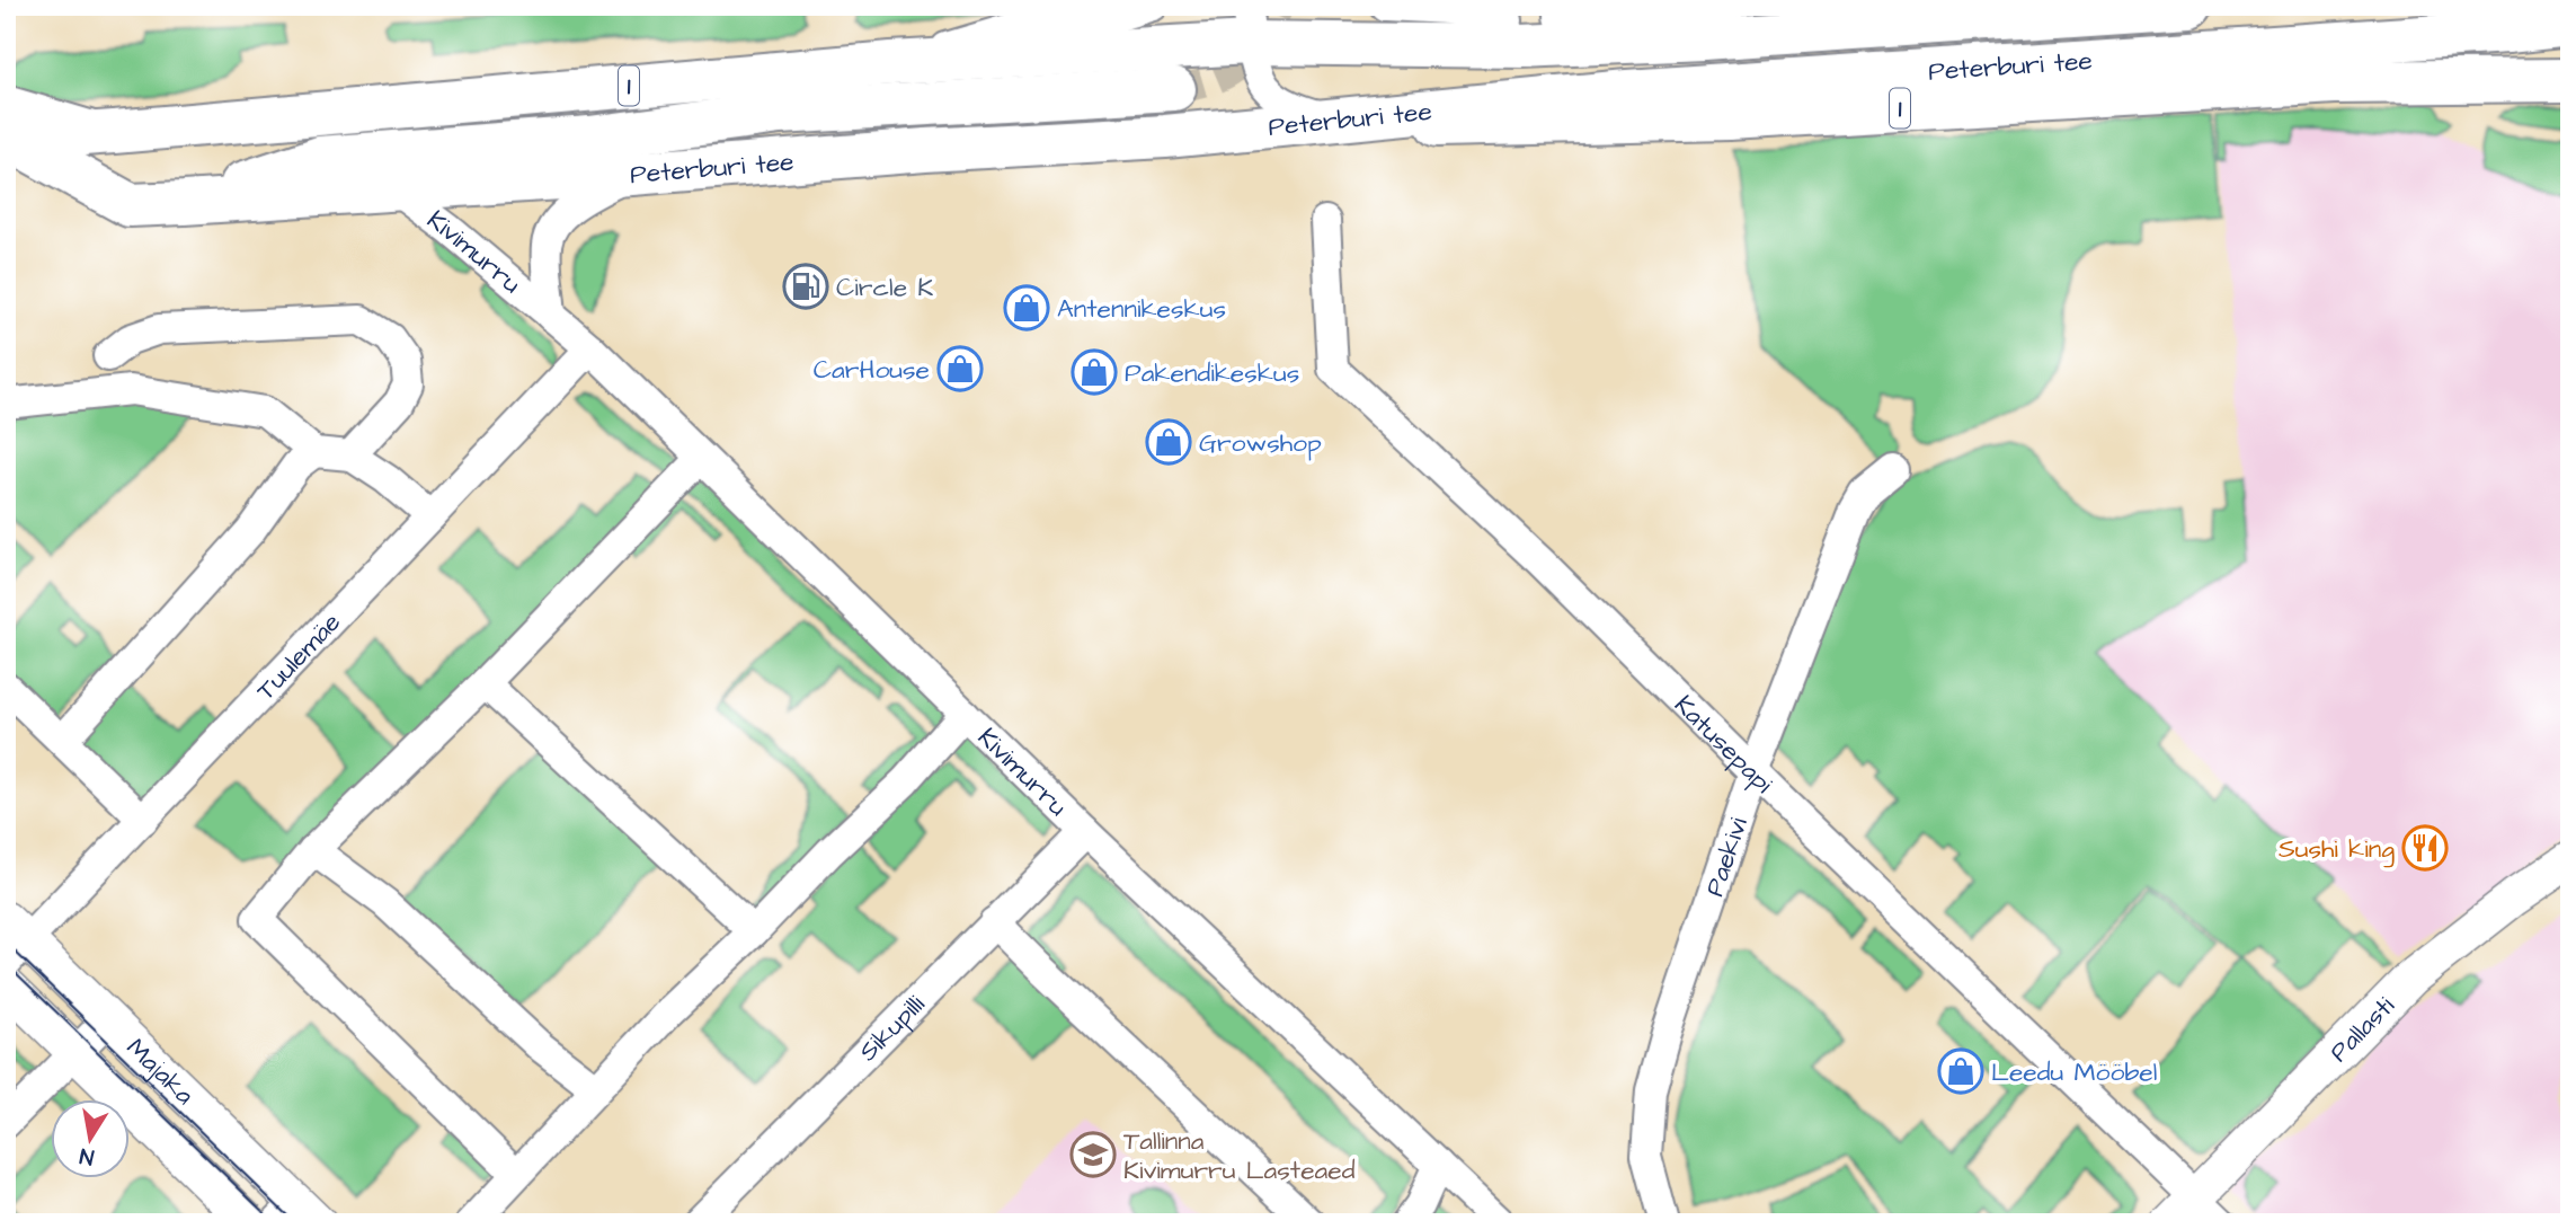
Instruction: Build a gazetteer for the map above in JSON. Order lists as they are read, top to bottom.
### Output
{
  "streets": {
    "main road": ["Peterburi tee", "1"],
    "street": [
      "Kivimurru",
      "Tuulemäe",
      "Katusepapi",
      "Paekivi",
      "Sikupilli",
      "Pallasti",
      "Majaka"
    ]
  },
  "crossings": [
    ["Peterburi tee", "1"],
    ["Peterburi tee", "Kivimurru"],
    ["Kivimurru", "Tuulemäe"],
    ["Kivimurru", "Sikupilli"],
    ["Tuulemäe", "Majaka"],
    ["Katusepapi", "Paekivi"],
    ["Katusepapi", "Pallasti"]
  ],
  "places": {
    "fuel station": ["Circle K"],
    "shop": [
      "Antennikeskus",
      "CarHouse",
      "Pakendikeskus",
      "Growshop",
      "Leedu Mööbel"
    ],
    "restaurant": ["Sushi king"],
    "school or university": ["Tallinna Kivimurru Lasteaed"]
  },
  "north": "bottom"
}
